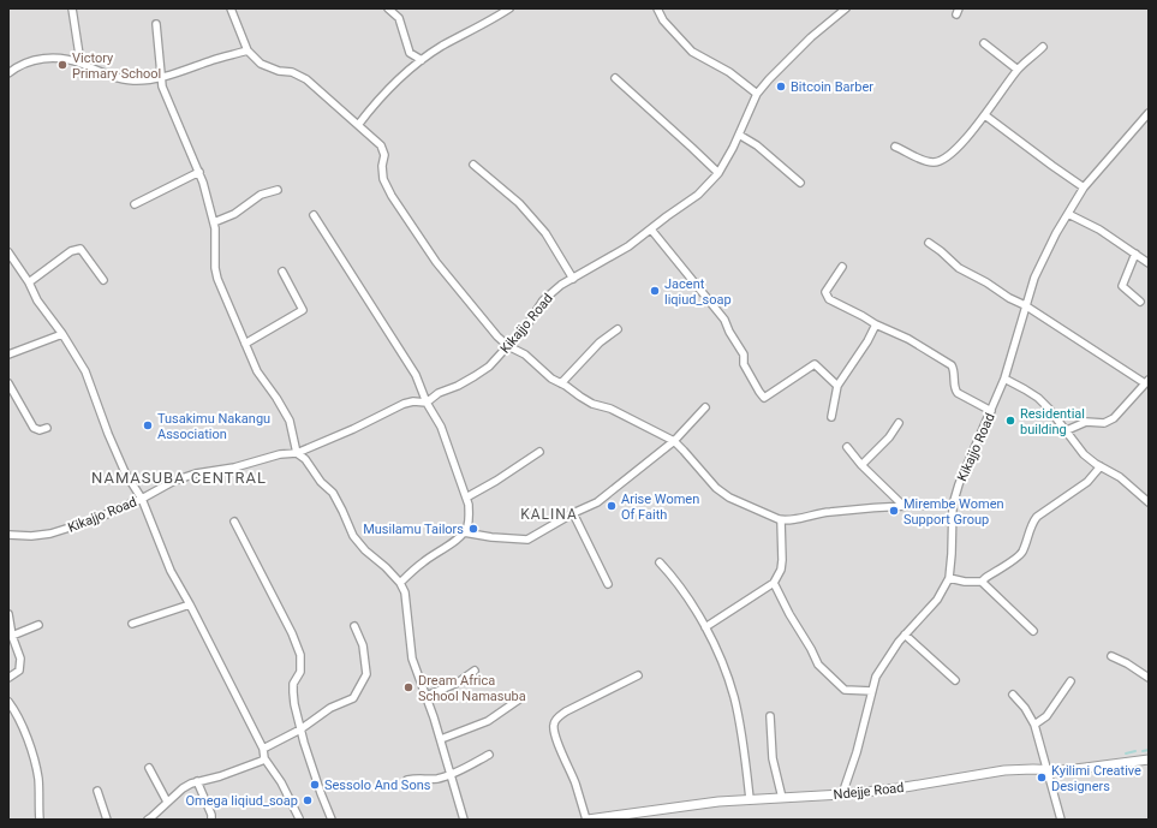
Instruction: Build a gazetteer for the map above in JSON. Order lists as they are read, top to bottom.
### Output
{
  "streets": {
    "street": ["Kikajjo Road", "Ndejje Road"]
  },
  "crossings": [
    ["Kikajjo Road", "Ndejje Road"]
  ],
  "districts": ["NAMASUBA CENTRAL", "KALINA"],
  "places": [
    "Victory Primary School",
    "Bitcoin Barber",
    "Jacent liqiud_soap",
    "Residential building",
    "Tusakimu Nakangu Association",
    "Arise Women Of Faith",
    "Mirembe Women Support Group",
    "Musilamu Tailors",
    "Dream Africa School Namasuba",
    "Kyilimi Creative Designers",
    "Sessolo And Sons",
    "Omega liqiud_soap"
  ]
}
